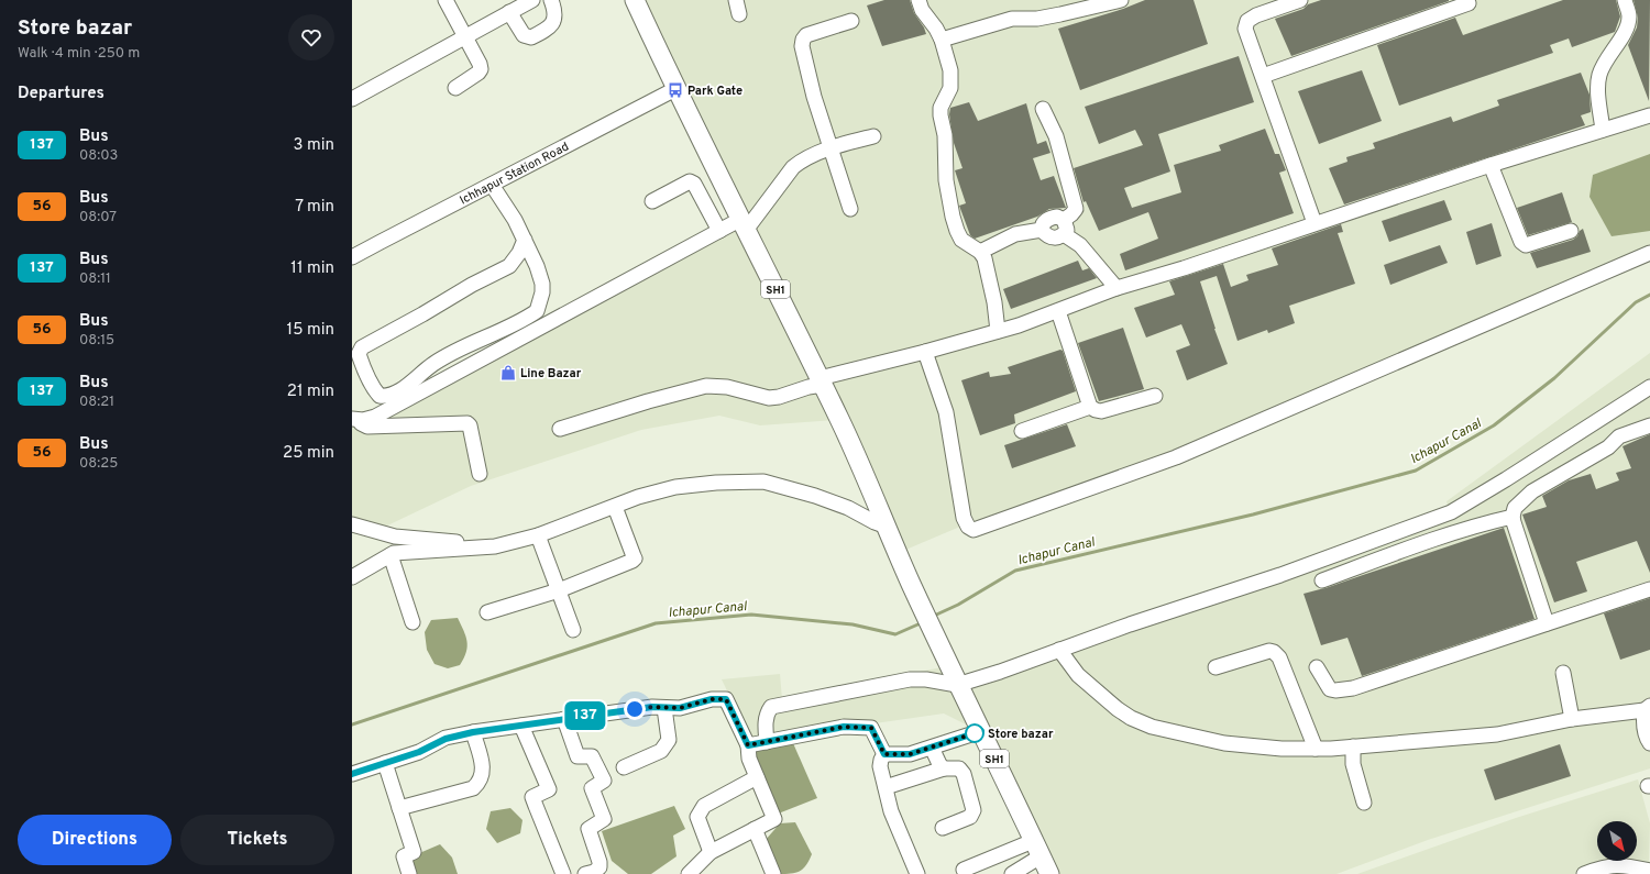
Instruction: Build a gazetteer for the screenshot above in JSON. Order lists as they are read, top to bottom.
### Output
{
  "streets": {
    "main road": ["SH1"],
    "street": ["Ichhapur Station Road"]
  },
  "crossings": [
    ["Ichhapur Station Road", "SH1"]
  ],
  "water": ["Ichapur Canal"],
  "places": {
    "bus stop": ["Park Gate"],
    "shop": ["Line Bazar"],
    "other": ["Store bazar"]
  },
  "lines": ["bus line 137"],
  "north": "bottom right",
  "page": {
    "heading": [
      ["Store bazar", "Walk · 4 min · 250 m"],
      "Departures"
    ],
    "on_map": "137",
    "list": [
      {
        "mark": "137",
        "name": "Bus",
        "note": "08:03",
        "value": "3 min"
      },
      {
        "mark": "56",
        "name": "Bus",
        "note": "08:07",
        "value": "7 min"
      },
      {
        "mark": "137",
        "name": "Bus",
        "note": "08:11",
        "value": "11 min"
      },
      {
        "mark": "56",
        "name": "Bus",
        "note": "08:15",
        "value": "15 min"
      },
      {
        "mark": "137",
        "name": "Bus",
        "note": "08:21",
        "value": "21 min"
      },
      {
        "mark": "56",
        "name": "Bus",
        "note": "08:25",
        "value": "25 min"
      }
    ],
    "buttons": ["Directions", "Tickets"]
  }
}
